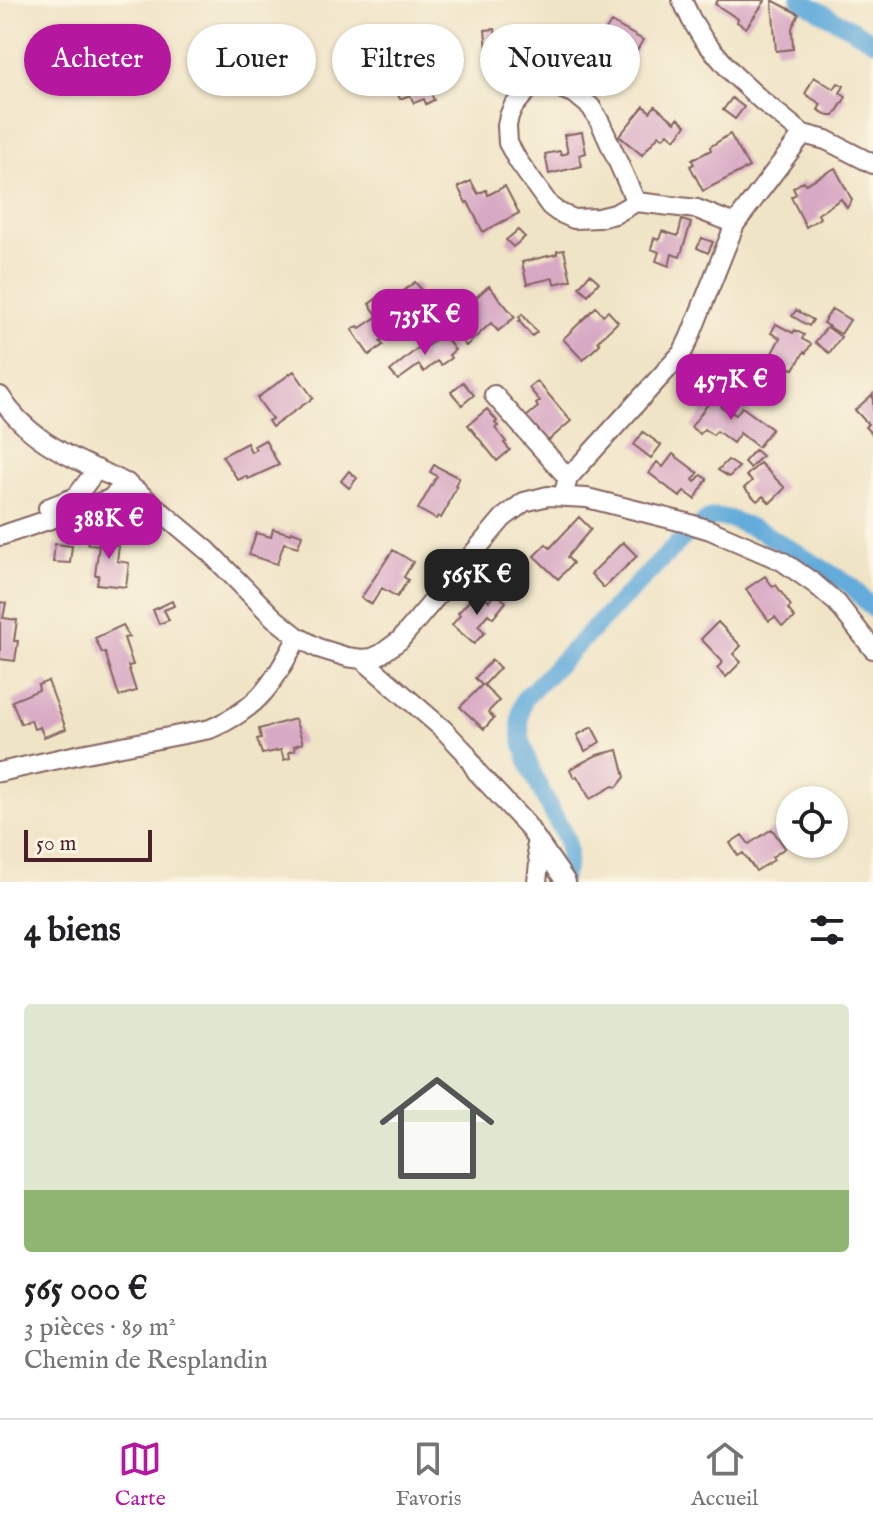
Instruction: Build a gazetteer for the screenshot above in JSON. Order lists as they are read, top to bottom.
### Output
{
  "scale_bar": "50 m",
  "page": {
    "chip": [
      "Acheter",
      "Louer",
      "Filtres",
      "Nouveau"
    ],
    "price": [
      "735K €",
      "457K €",
      "388K €",
      "565K €"
    ],
    "scale": "50 m",
    "heading": "4 biens",
    "list": [
      {
        "name": "565 000 €",
        "note": "3 pièces · 89 m² · Chemin de Resplandin"
      }
    ],
    "tabs": ["Carte", "Favoris", "Accueil"]
  }
}
